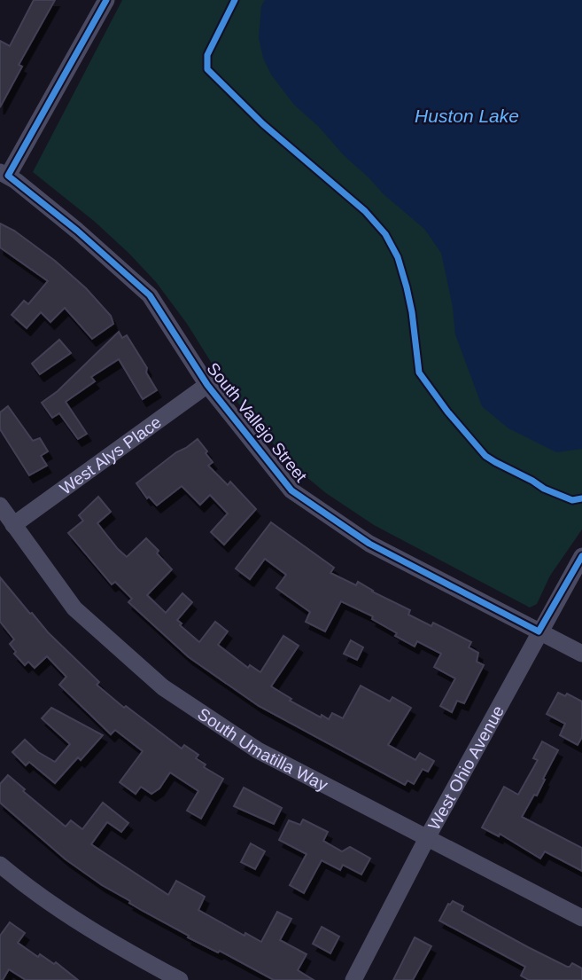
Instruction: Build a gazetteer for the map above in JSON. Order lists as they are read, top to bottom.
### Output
{
  "streets": {
    "street": [
      "South Vallejo Street",
      "West Alys Place",
      "South Umatilla Way",
      "West Ohio Avenue"
    ]
  },
  "crossings": [
    ["South Vallejo Street", "West Alys Place"],
    ["South Vallejo Street", "West Ohio Avenue"],
    ["West Alys Place", "South Umatilla Way"],
    ["South Umatilla Way", "West Ohio Avenue"]
  ],
  "water": ["Huston Lake"]
}
